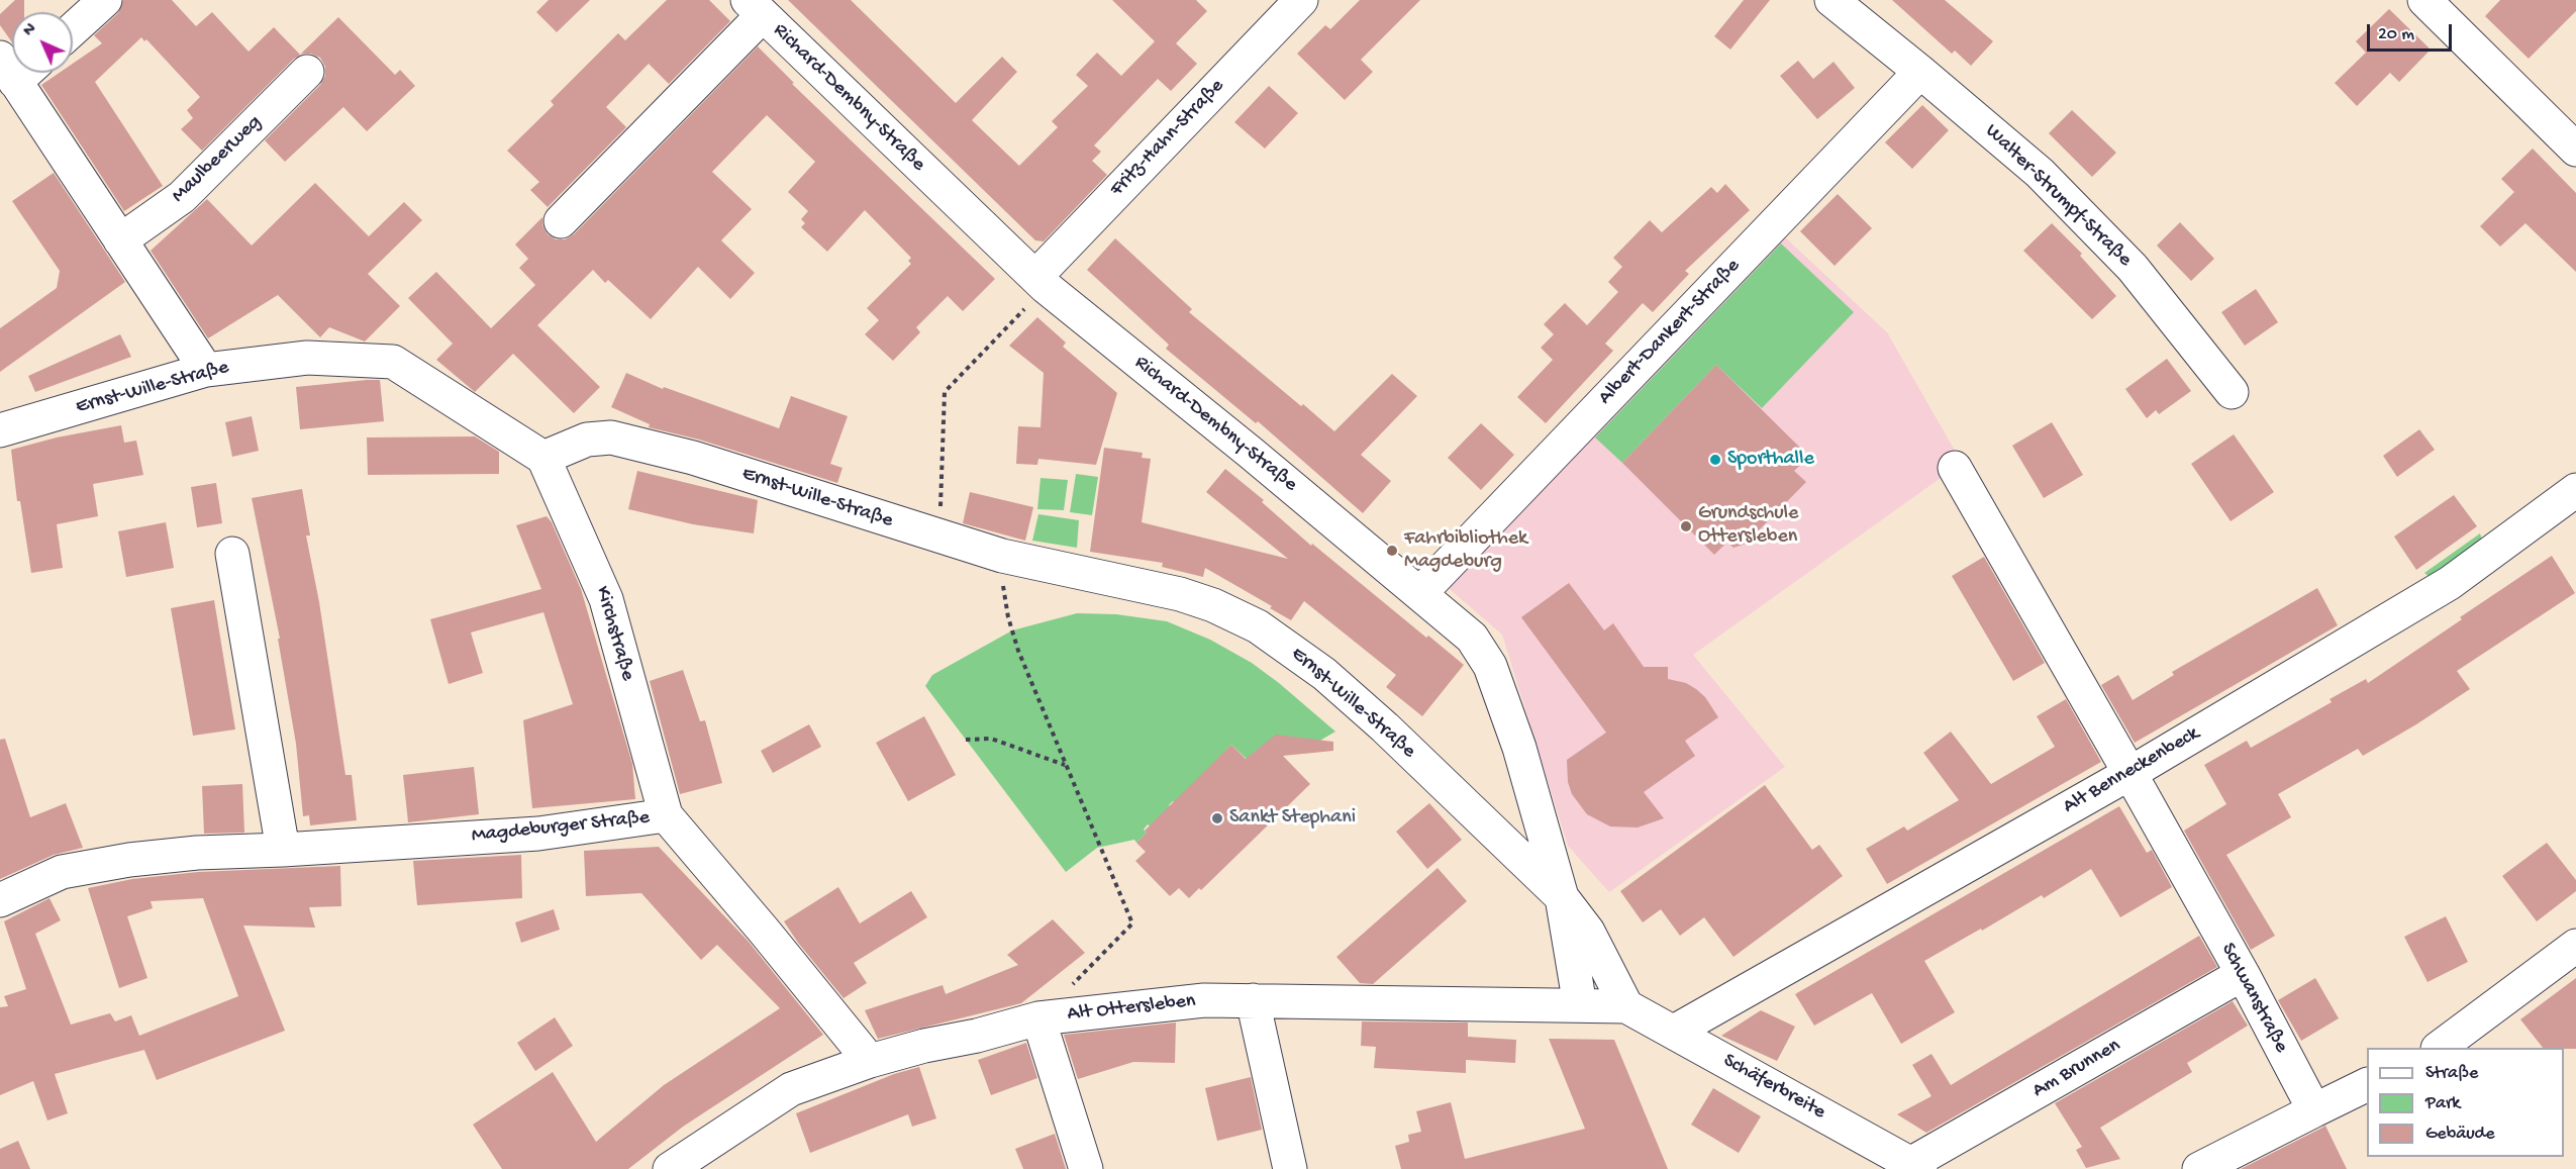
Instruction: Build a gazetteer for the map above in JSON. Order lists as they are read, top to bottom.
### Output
{
  "streets": {
    "street": [
      "Richard-Dembny-Straße",
      "Fritz-Hahn-Straße",
      "Maulbeerweg",
      "Walter-Strumpf-Straße",
      "Albert-Dankert-Straße",
      "Ernst-Wille-Straße",
      "Kirchstraße",
      "Alt Benneckenbeck",
      "Magdeburger Straße",
      "Schwanstraße",
      "Alt Ottersleben",
      "Am Brunnen",
      "Schäferbreite"
    ]
  },
  "crossings": [
    ["Richard-Dembny-Straße", "Fritz-Hahn-Straße"],
    ["Richard-Dembny-Straße", "Albert-Dankert-Straße"],
    ["Richard-Dembny-Straße", "Ernst-Wille-Straße"],
    ["Richard-Dembny-Straße", "Alt Ottersleben"],
    ["Richard-Dembny-Straße", "Schäferbreite"],
    ["Walter-Strumpf-Straße", "Albert-Dankert-Straße"],
    ["Ernst-Wille-Straße", "Kirchstraße"],
    ["Kirchstraße", "Magdeburger Straße"],
    ["Alt Benneckenbeck", "Schwanstraße"],
    ["Alt Benneckenbeck", "Schäferbreite"],
    ["Magdeburger Straße", "Alt Ottersleben"],
    ["Schwanstraße", "Am Brunnen"],
    ["Alt Ottersleben", "Schäferbreite"],
    ["Am Brunnen", "Schäferbreite"]
  ],
  "places": [
    "Sporthalle",
    "Grundschule Ottersleben",
    "Fahrbibliothek Magdeburg",
    "Sankt Stephani"
  ],
  "legend": ["Straße", "Park", "Gebäude"],
  "scale_bar": "20 m",
  "north": "top left"
}
